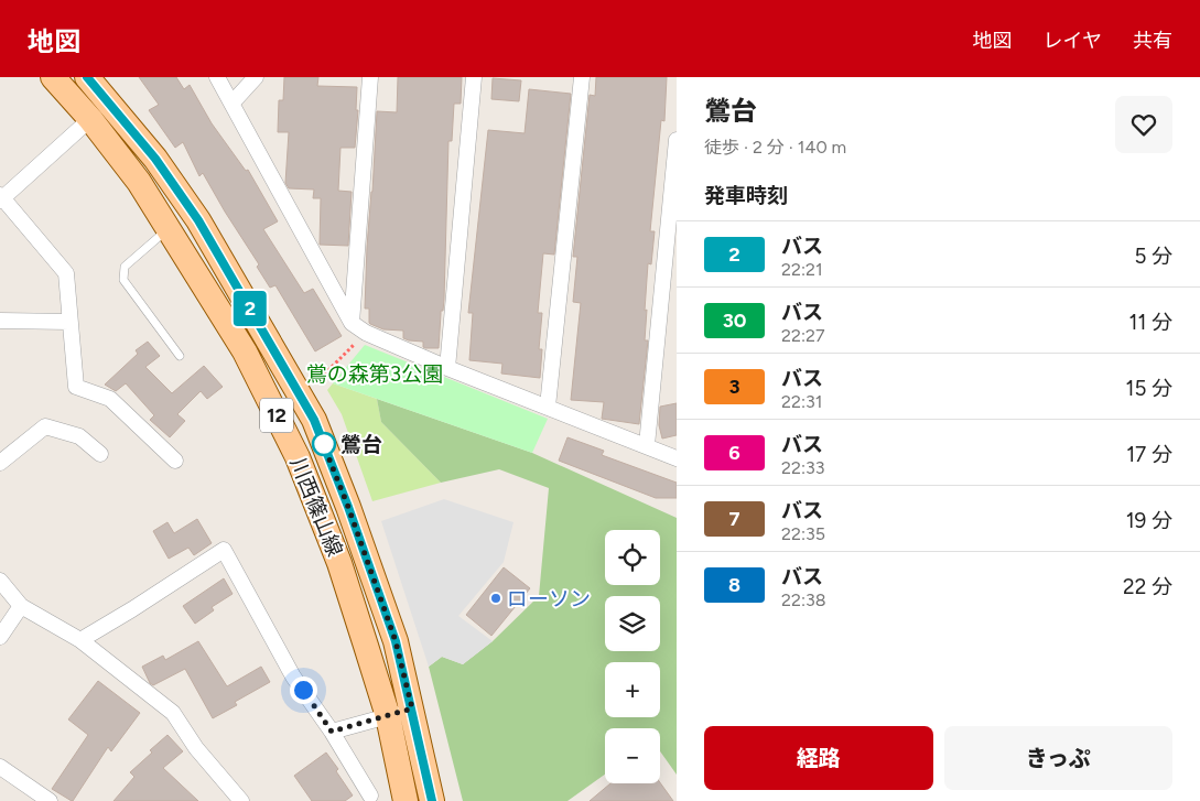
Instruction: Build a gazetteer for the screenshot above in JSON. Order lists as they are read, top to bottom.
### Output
{
  "streets": {
    "main road": ["12", "川西篠山線"]
  },
  "parks": ["鴬の森第3公園"],
  "places": ["鶯台", "ローソン"],
  "lines": ["bus line 2"],
  "page": {
    "header": "地図",
    "nav": ["地図", "レイヤ", "共有"],
    "on_map": "2",
    "heading": [
      ["鶯台", "徒歩 · 2 分 · 140 m"],
      "発車時刻"
    ],
    "list": [
      {
        "mark": "2",
        "name": "バス",
        "note": "22:21",
        "value": "5 分"
      },
      {
        "mark": "30",
        "name": "バス",
        "note": "22:27",
        "value": "11 分"
      },
      {
        "mark": "3",
        "name": "バス",
        "note": "22:31",
        "value": "15 分"
      },
      {
        "mark": "6",
        "name": "バス",
        "note": "22:33",
        "value": "17 分"
      },
      {
        "mark": "7",
        "name": "バス",
        "note": "22:35",
        "value": "19 分"
      },
      {
        "mark": "8",
        "name": "バス",
        "note": "22:38",
        "value": "22 分"
      }
    ],
    "map_buttons": ["+", "−"],
    "buttons": ["経路", "きっぷ"]
  }
}
